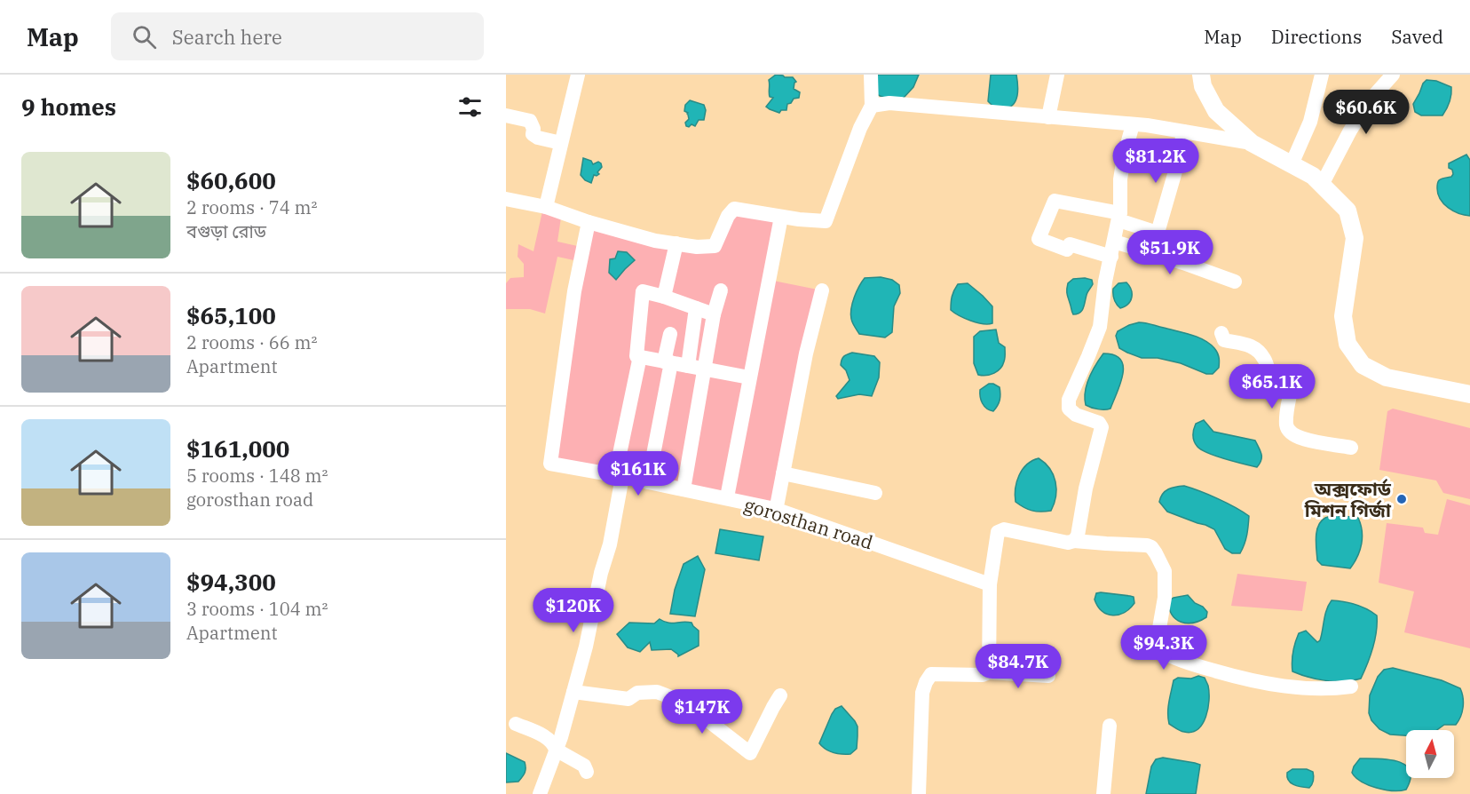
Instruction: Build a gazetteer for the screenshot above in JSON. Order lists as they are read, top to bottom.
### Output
{
  "streets": {
    "street": ["gorosthan road"]
  },
  "places": ["অক্সফোর্ড মিশন গির্জা"],
  "north": "top",
  "page": {
    "header": "Map",
    "search": "Search here",
    "nav": ["Map", "Directions", "Saved"],
    "heading": "9 homes",
    "price": [
      "$60.6K",
      "$81.2K",
      "$51.9K",
      "$65.1K",
      "$161K",
      "$120K",
      "$94.3K",
      "$84.7K",
      "$147K"
    ],
    "list": [
      {
        "name": "$60,600",
        "note": "2 rooms · 74 m² · বগুড়া রোড"
      },
      {
        "name": "$65,100",
        "note": "2 rooms · 66 m² · Apartment"
      },
      {
        "name": "$161,000",
        "note": "5 rooms · 148 m² · gorosthan road"
      },
      {
        "name": "$94,300",
        "note": "3 rooms · 104 m² · Apartment"
      }
    ]
  }
}
